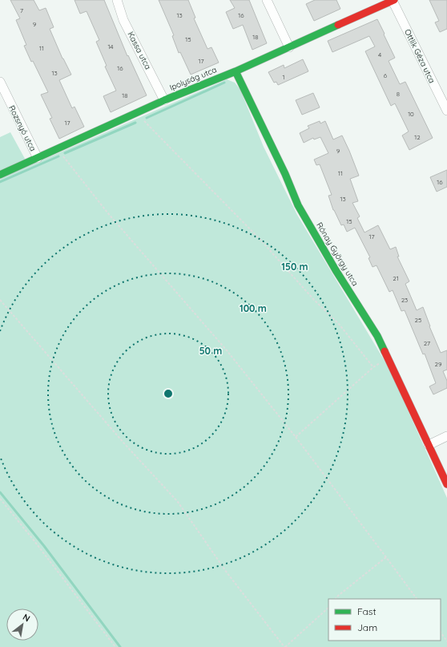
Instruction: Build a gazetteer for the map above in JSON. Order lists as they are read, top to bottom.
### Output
{
  "streets": {
    "street": [
      "Kassa utca",
      "Ottlik Géza utca",
      "Ipolyság utca",
      "Rozsnyó utca",
      "Rónay György utca"
    ]
  },
  "crossings": [
    ["Kassa utca", "Ipolyság utca"],
    ["Ottlik Géza utca", "Ipolyság utca"],
    ["Ipolyság utca", "Rozsnyó utca"],
    ["Ipolyság utca", "Rónay György utca"]
  ],
  "house_numbers": [
    "7",
    "13",
    "16",
    "9",
    "18",
    "15",
    "14",
    "11",
    "4",
    "17",
    "16",
    "13",
    "6",
    "1",
    "8",
    "18",
    "10",
    "17",
    "12",
    "9",
    "11",
    "16",
    "13",
    "15",
    "17",
    "21",
    "23",
    "25",
    "27",
    "29"
  ],
  "legend": ["Fast", "Jam"],
  "north": "top right",
  "rings": ["150 m", "100 m", "50 m"]
}
